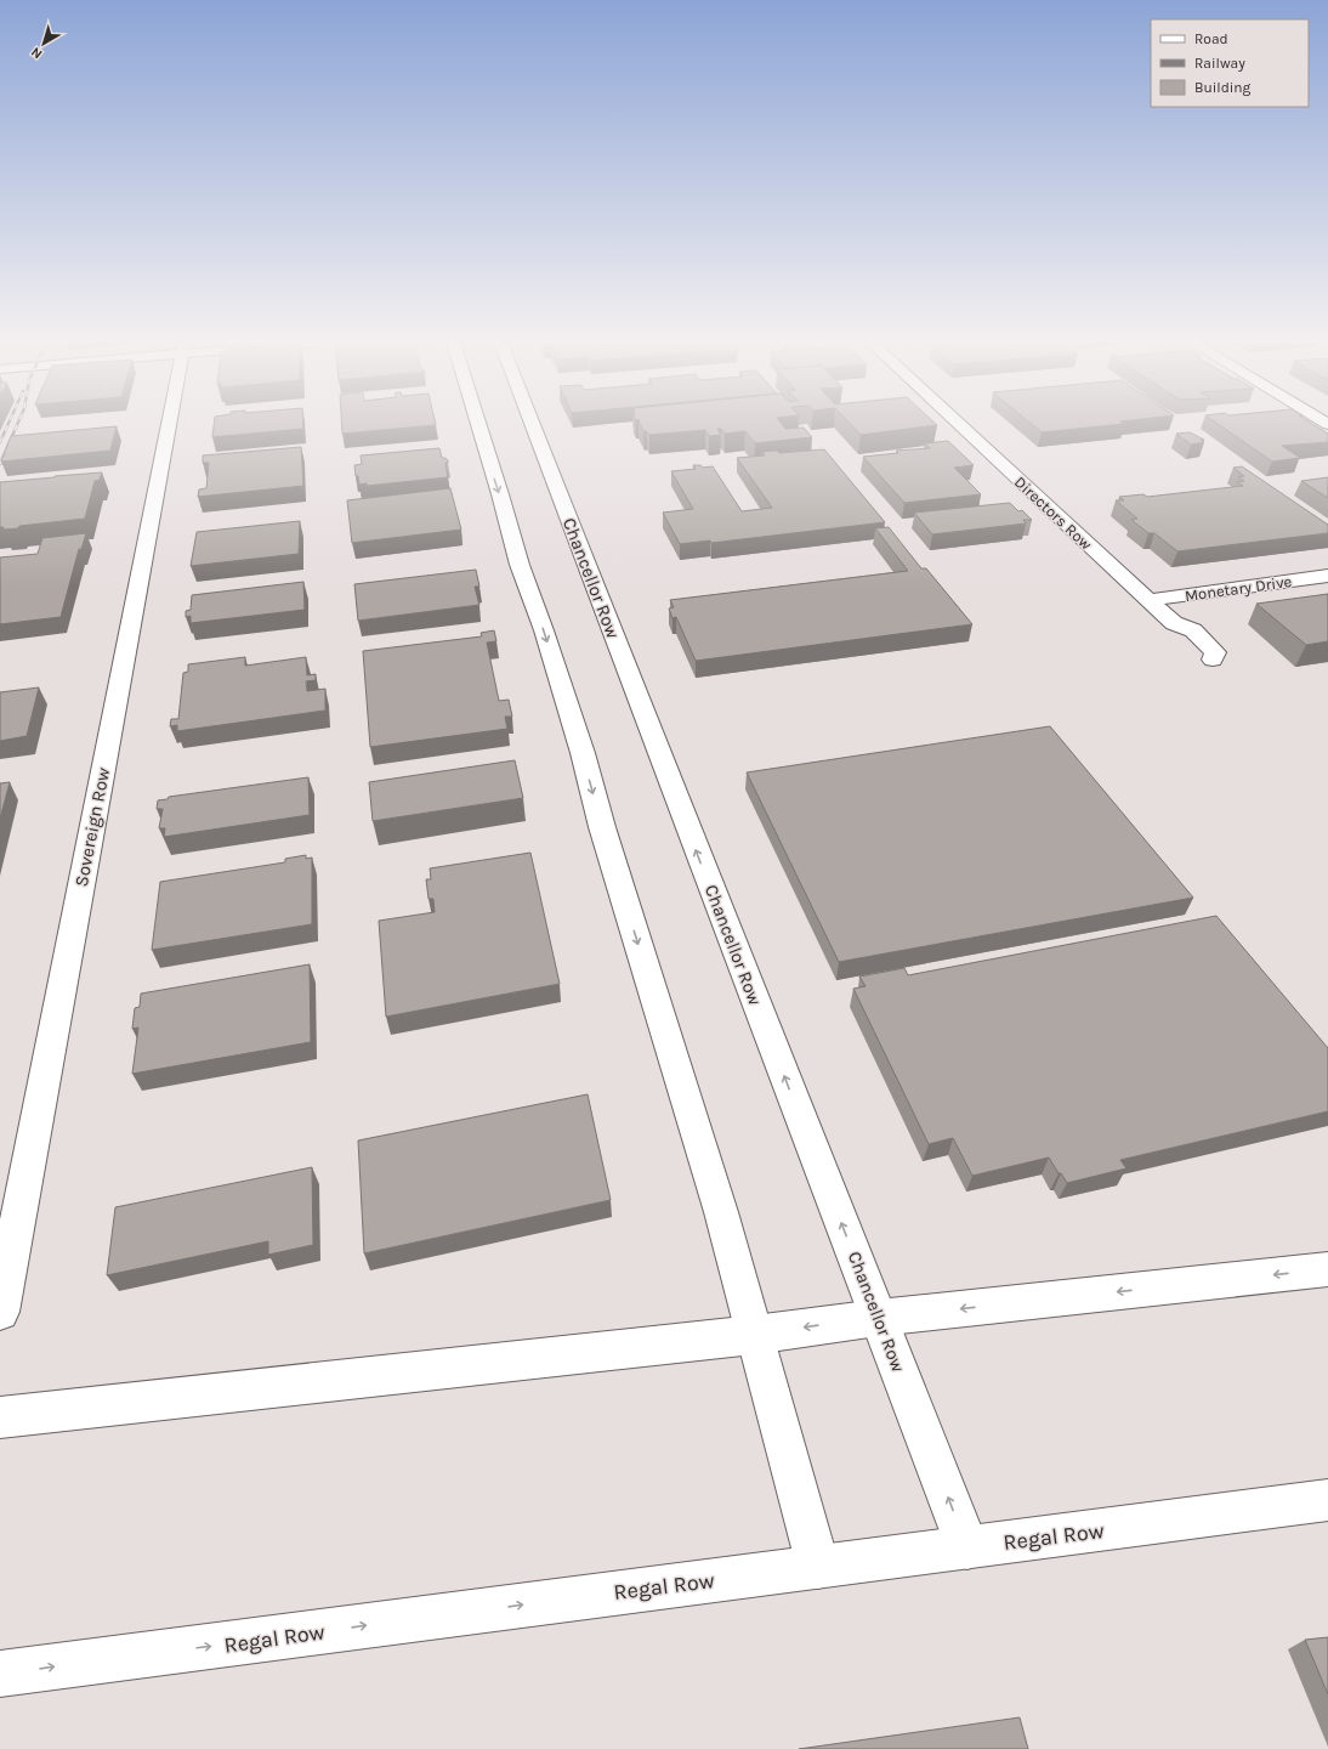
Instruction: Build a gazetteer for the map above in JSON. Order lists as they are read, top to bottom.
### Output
{
  "streets": {
    "street": [
      "Directors Row",
      "Chancellor Row",
      "Monetary Drive",
      "Sovereign Row",
      "Regal Row"
    ]
  },
  "crossings": [
    ["Directors Row", "Monetary Drive"],
    ["Chancellor Row", "Regal Row"]
  ],
  "one_way": ["Regal Row"],
  "legend": ["Road", "Railway", "Building"],
  "north": "bottom left"
}
